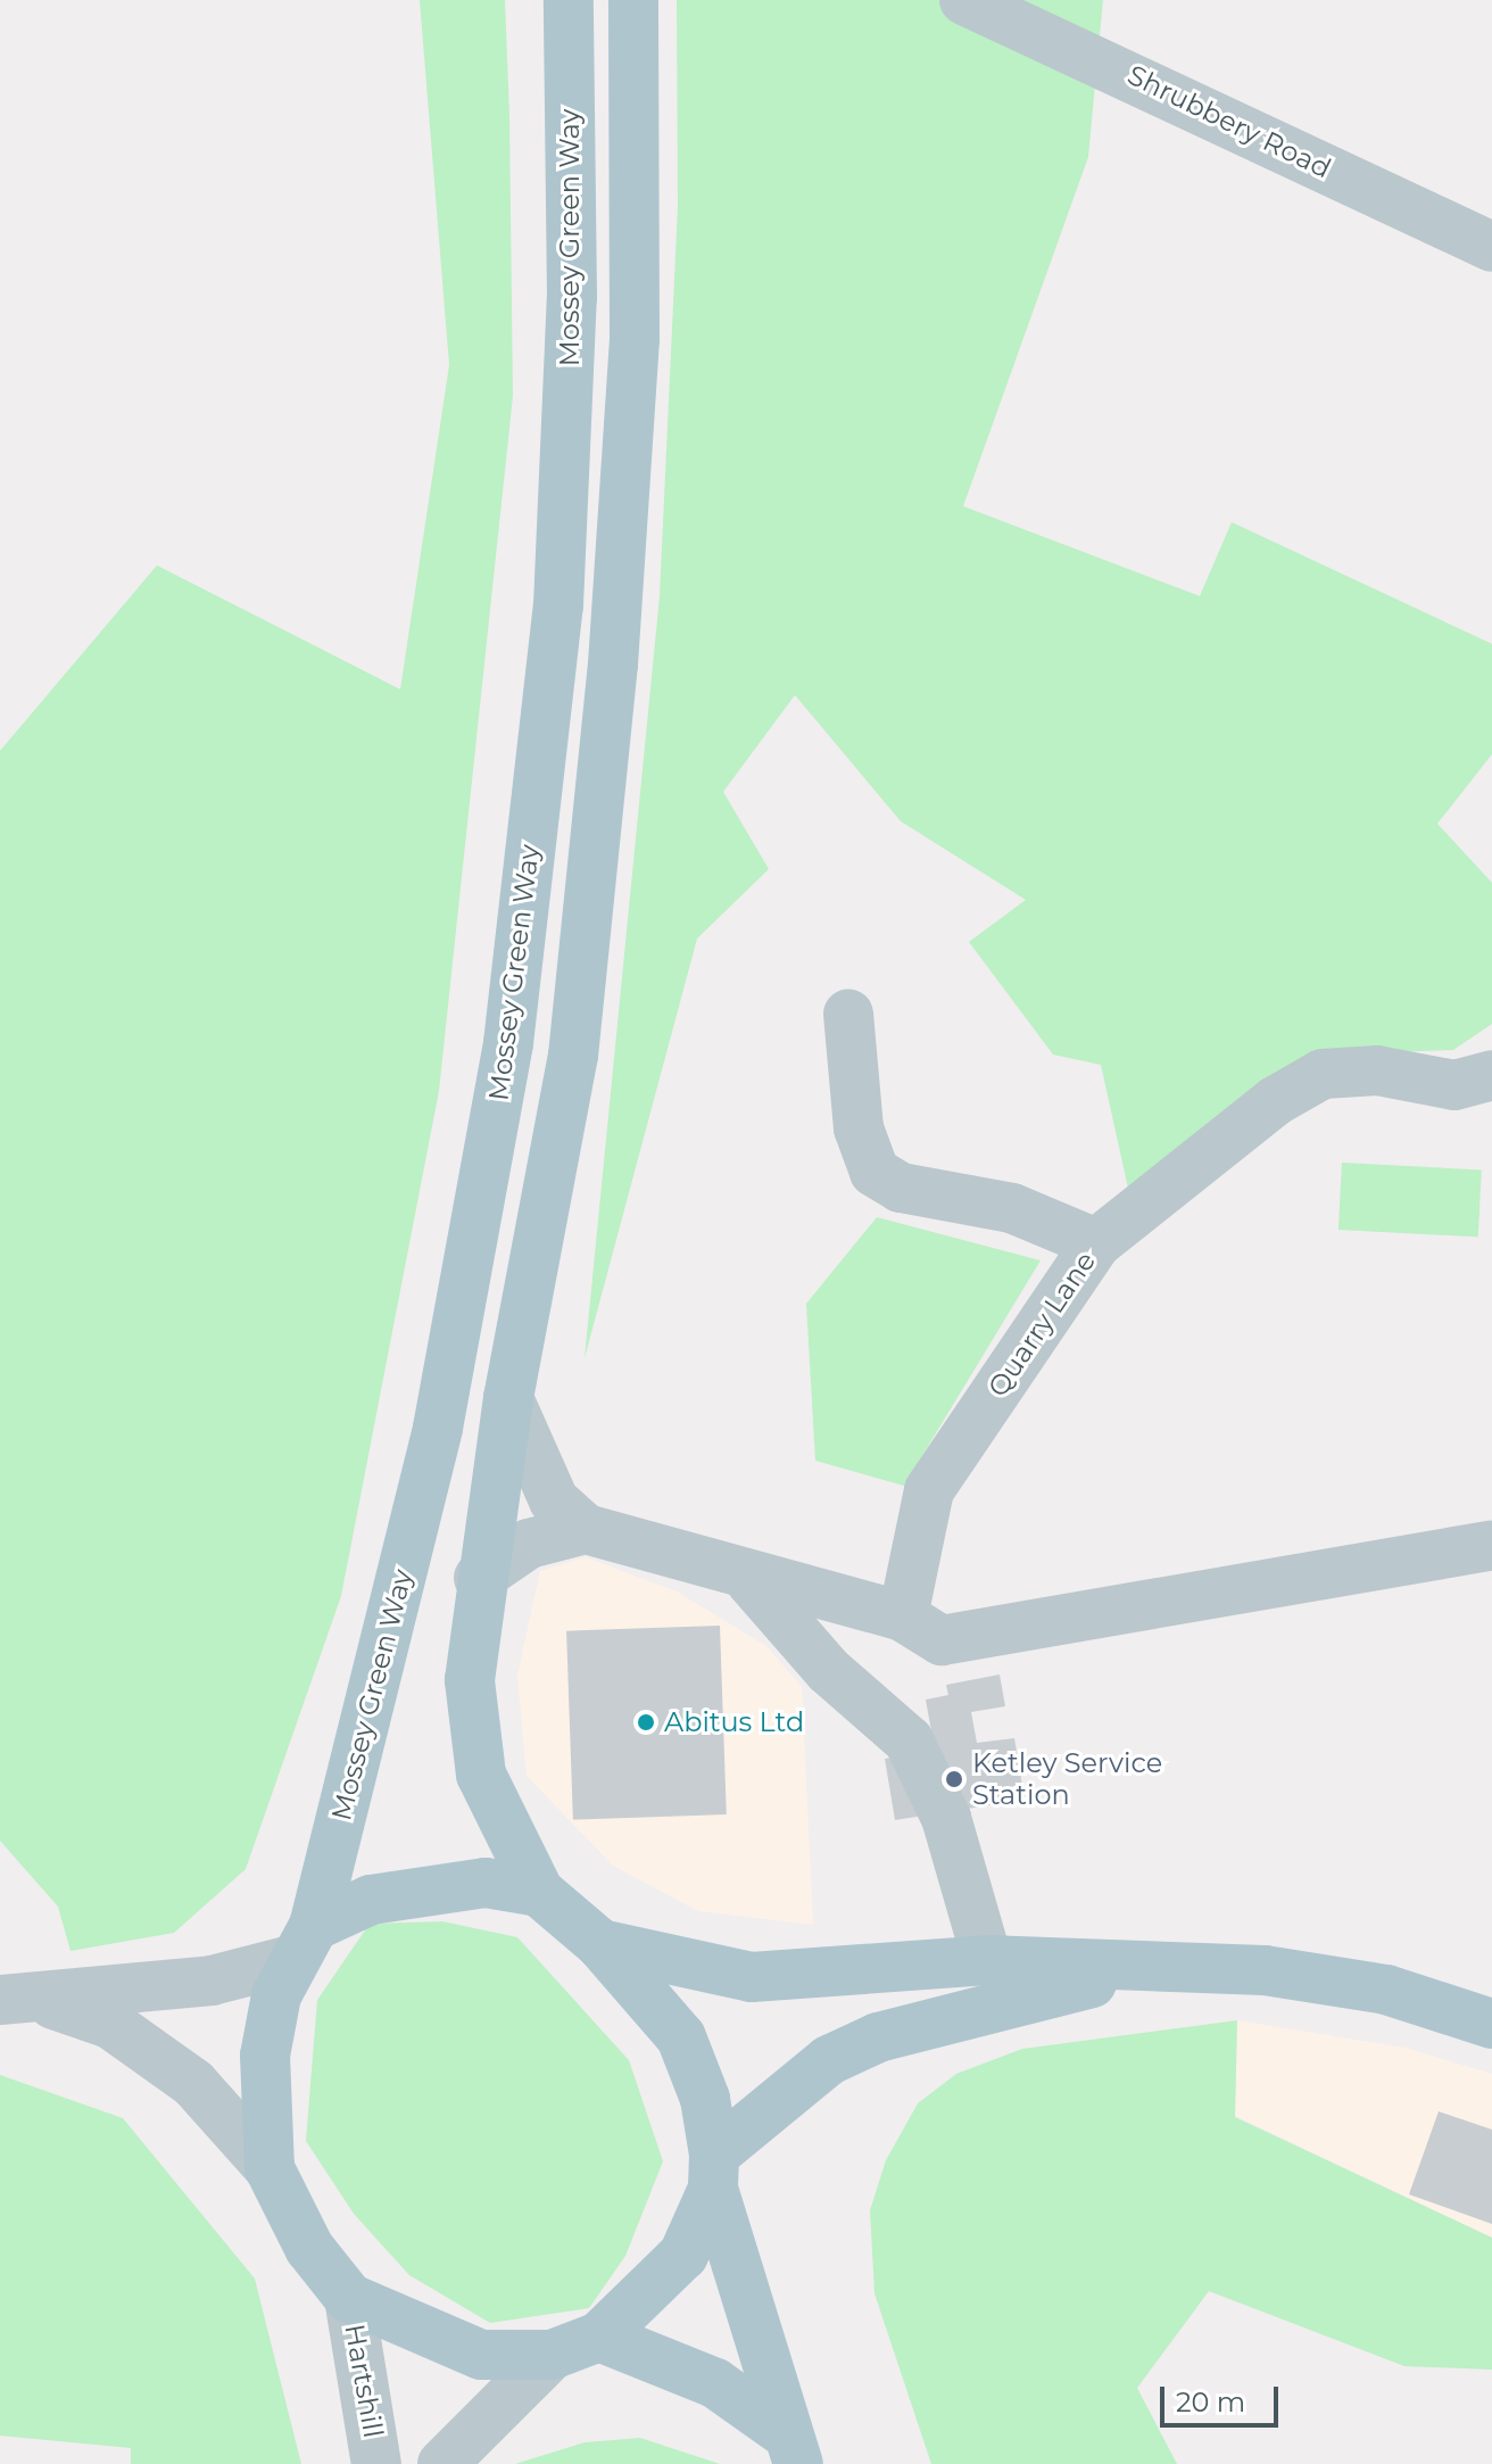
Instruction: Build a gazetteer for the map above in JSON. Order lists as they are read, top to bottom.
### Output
{
  "streets": {
    "main road": ["Mossey Green Way"],
    "street": ["Shrubbery Road", "Quarry Lane", "Hartshill"]
  },
  "places": ["Abitus Ltd", "Ketley Service Station"],
  "scale_bar": "20 m"
}
